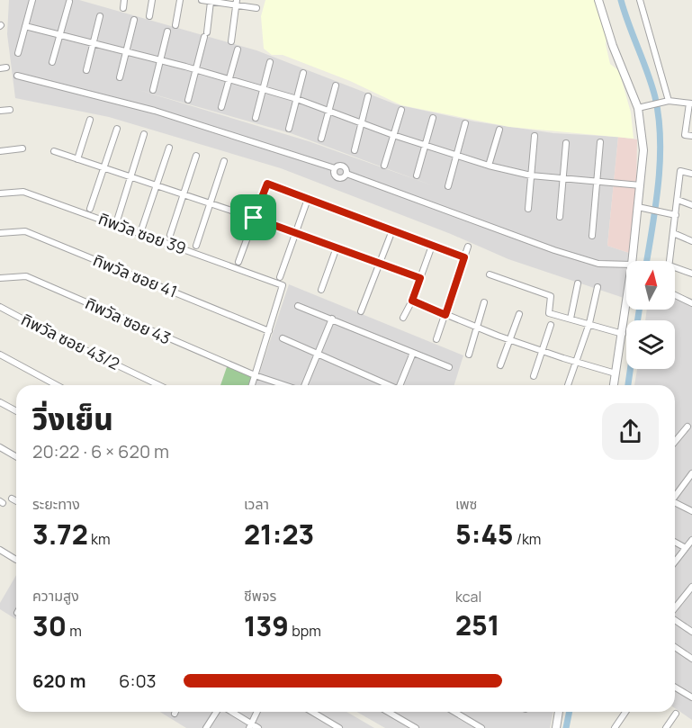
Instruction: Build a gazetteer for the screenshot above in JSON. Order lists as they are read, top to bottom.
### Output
{
  "streets": {
    "street": [
      "ทิพวัล ซอย 39",
      "ทิพวัล ซอย 41",
      "ทิพวัล ซอย 43",
      "ทิพวัล ซอย 43/2"
    ]
  },
  "crossings": [
    ["ทิพวัล ซอย 39", "ทิพวัล ซอย 41"]
  ],
  "north": "top",
  "page": {
    "heading": ["วิ่งเย็น", "20:22 · 6 × 620 m"],
    "stats": [
      ["ระยะทาง", "3.72 km"],
      ["เวลา", "21:23"],
      ["เพซ", "5:45 /km"],
      ["ความสูง", "30 m"],
      ["ชีพจร", "139 bpm"],
      ["kcal", "251"]
    ],
    "list": [
      {
        "name": "620 m",
        "note": "6:03"
      }
    ]
  }
}
